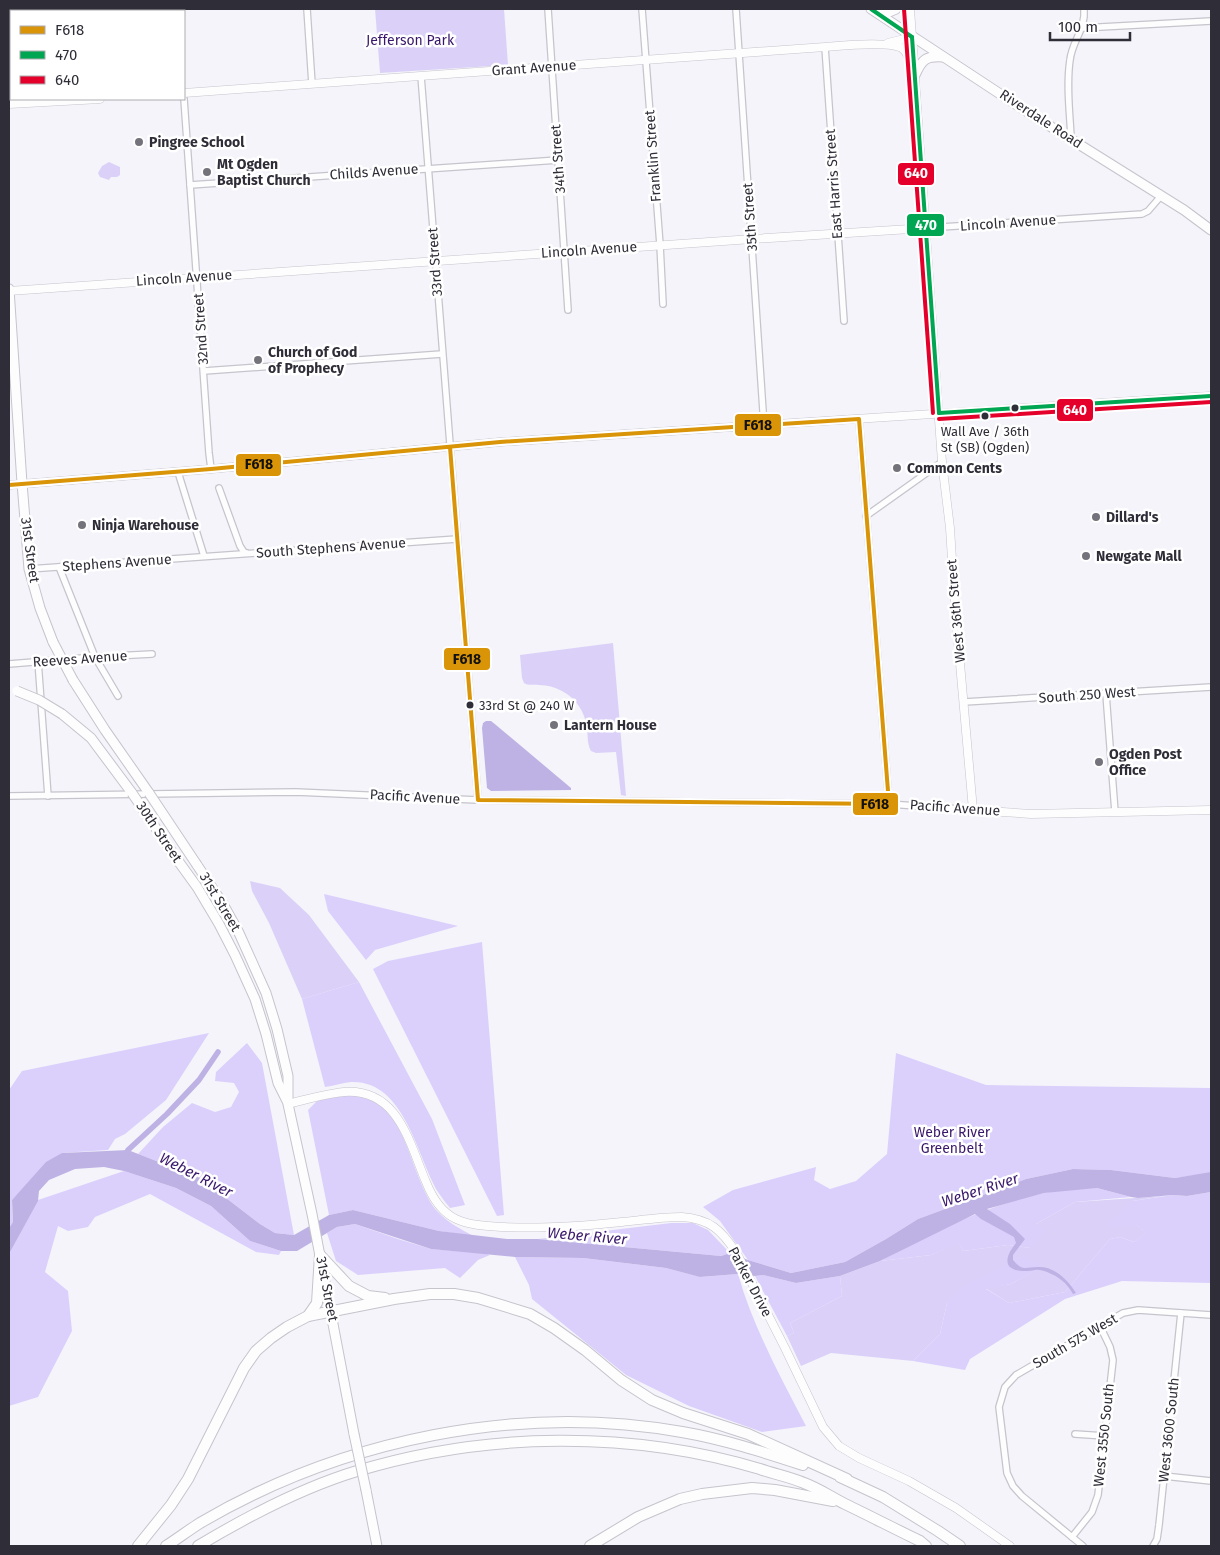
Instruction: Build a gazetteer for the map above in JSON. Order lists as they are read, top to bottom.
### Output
{
  "streets": {
    "main road": ["Riverdale Road", "31st Street", "30th Street"],
    "street": [
      "Grant Avenue",
      "Franklin Street",
      "34th Street",
      "Childs Avenue",
      "East Harris Street",
      "35th Street",
      "Lincoln Avenue",
      "33rd Street",
      "32nd Street",
      "South Stephens Avenue",
      "Stephens Avenue",
      "West 36th Street",
      "Reeves Avenue",
      "South 250 West",
      "Pacific Avenue",
      "Parker Drive",
      "South 575 West",
      "West 3600 South",
      "West 3550 South"
    ]
  },
  "crossings": [
    ["Grant Avenue", "Franklin Street"],
    ["Grant Avenue", "34th Street"],
    ["Grant Avenue", "East Harris Street"],
    ["Grant Avenue", "35th Street"],
    ["Grant Avenue", "33rd Street"],
    ["Riverdale Road", "Lincoln Avenue"],
    ["Riverdale Road", "West 36th Street"],
    ["Franklin Street", "Lincoln Avenue"],
    ["34th Street", "Childs Avenue"],
    ["34th Street", "Lincoln Avenue"],
    ["Childs Avenue", "33rd Street"],
    ["Childs Avenue", "32nd Street"],
    ["East Harris Street", "Lincoln Avenue"],
    ["35th Street", "Lincoln Avenue"],
    ["Lincoln Avenue", "33rd Street"],
    ["Lincoln Avenue", "32nd Street"],
    ["Lincoln Avenue", "31st Street"],
    ["Lincoln Avenue", "West 36th Street"],
    ["33rd Street", "South Stephens Avenue"],
    ["33rd Street", "Pacific Avenue"],
    ["South Stephens Avenue", "Stephens Avenue"],
    ["31st Street", "Stephens Avenue"],
    ["31st Street", "30th Street"],
    ["31st Street", "Parker Drive"],
    ["West 36th Street", "South 250 West"],
    ["West 36th Street", "Pacific Avenue"],
    ["30th Street", "Parker Drive"],
    ["South 575 West", "West 3600 South"],
    ["South 575 West", "West 3550 South"]
  ],
  "water": ["Weber River"],
  "parks": ["Jefferson Park", "Weber River Greenbelt"],
  "places": [
    "Pingree School",
    "Mt Ogden Baptist Church",
    "Church of God of Prophecy",
    "Wall Ave / 36th St (SB) (Ogden)",
    "Common Cents",
    "Dillard's",
    "Ninja Warehouse",
    "Newgate Mall",
    "33rd St @ 240 W",
    "Lantern House",
    "Ogden Post Office"
  ],
  "lines": ["transit line 470", "transit line 640", "transit line F618"],
  "legend": ["F618", "470", "640"],
  "scale_bar": "100 m"
}
